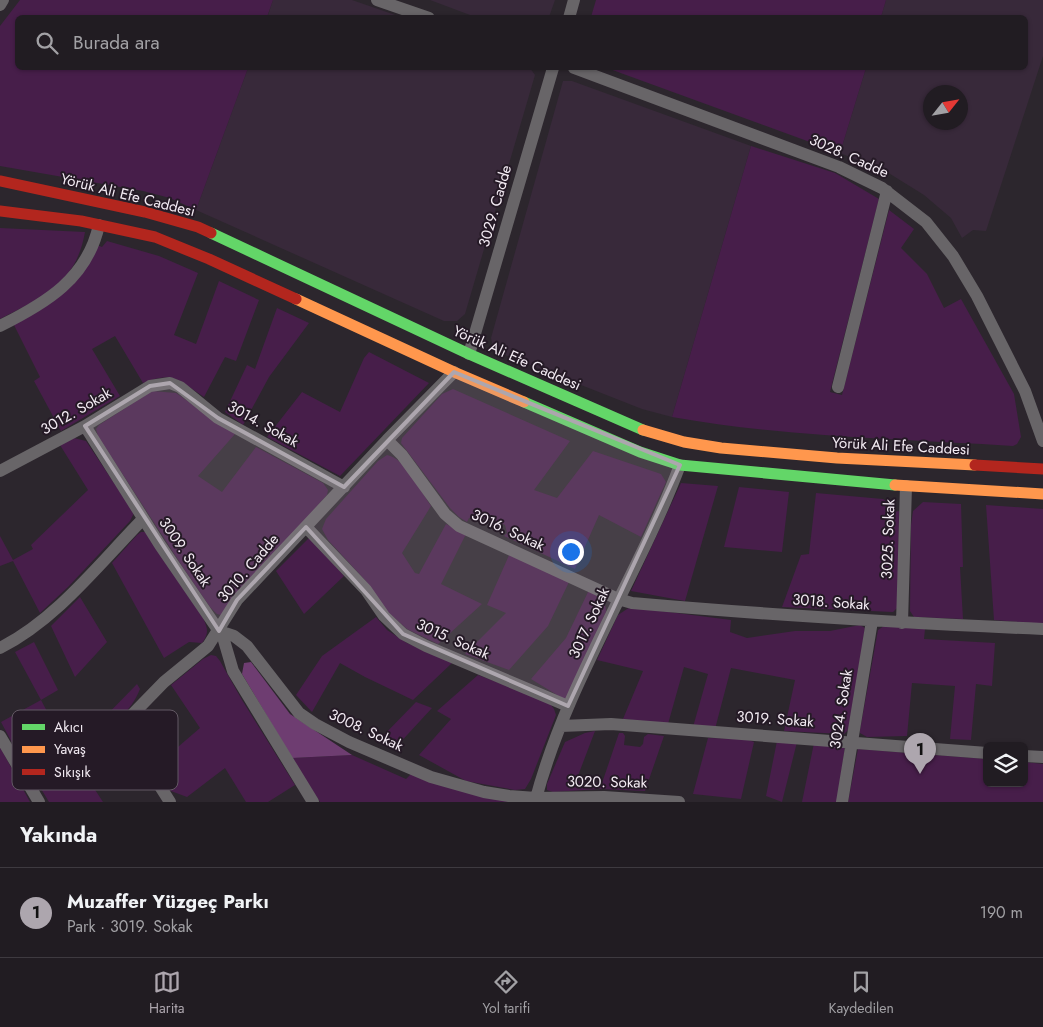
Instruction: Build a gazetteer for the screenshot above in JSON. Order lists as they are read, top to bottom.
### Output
{
  "streets": {
    "street": [
      "3028. Cadde",
      "Yörük Ali Efe Caddesi",
      "3029. Cadde",
      "3012. Sokak",
      "3014. Sokak",
      "3016. Sokak",
      "3025. Sokak",
      "3009. Sokak",
      "3010. Cadde",
      "3018. Sokak",
      "3017. Sokak",
      "3015. Sokak",
      "3024. Sokak",
      "3019. Sokak",
      "3008. Sokak",
      "3020. Sokak"
    ]
  },
  "crossings": [
    ["Yörük Ali Efe Caddesi", "3029. Cadde"],
    ["3012. Sokak", "3014. Sokak"],
    ["3012. Sokak", "3009. Sokak"],
    ["3014. Sokak", "3010. Cadde"],
    ["3016. Sokak", "3010. Cadde"],
    ["3016. Sokak", "3018. Sokak"],
    ["3016. Sokak", "3017. Sokak"],
    ["3025. Sokak", "3018. Sokak"],
    ["3009. Sokak", "3010. Cadde"],
    ["3009. Sokak", "3008. Sokak"],
    ["3010. Cadde", "3015. Sokak"],
    ["3010. Cadde", "3008. Sokak"],
    ["3018. Sokak", "3017. Sokak"],
    ["3018. Sokak", "3024. Sokak"],
    ["3017. Sokak", "3015. Sokak"],
    ["3017. Sokak", "3019. Sokak"],
    ["3017. Sokak", "3008. Sokak"],
    ["3017. Sokak", "3020. Sokak"],
    ["3024. Sokak", "3019. Sokak"],
    ["3008. Sokak", "3020. Sokak"]
  ],
  "legend": ["Akıcı", "Yavaş", "Sıkışık"],
  "north": "top right",
  "page": {
    "search": "Burada ara",
    "pins": "1",
    "heading": "Yakında",
    "list": [
      {
        "mark": "1",
        "name": "Muzaffer Yüzgeç Parkı",
        "note": "Park · 3019. Sokak",
        "value": "190 m"
      }
    ],
    "nav": ["Harita", "Yol tarifi", "Kaydedilen"]
  }
}
